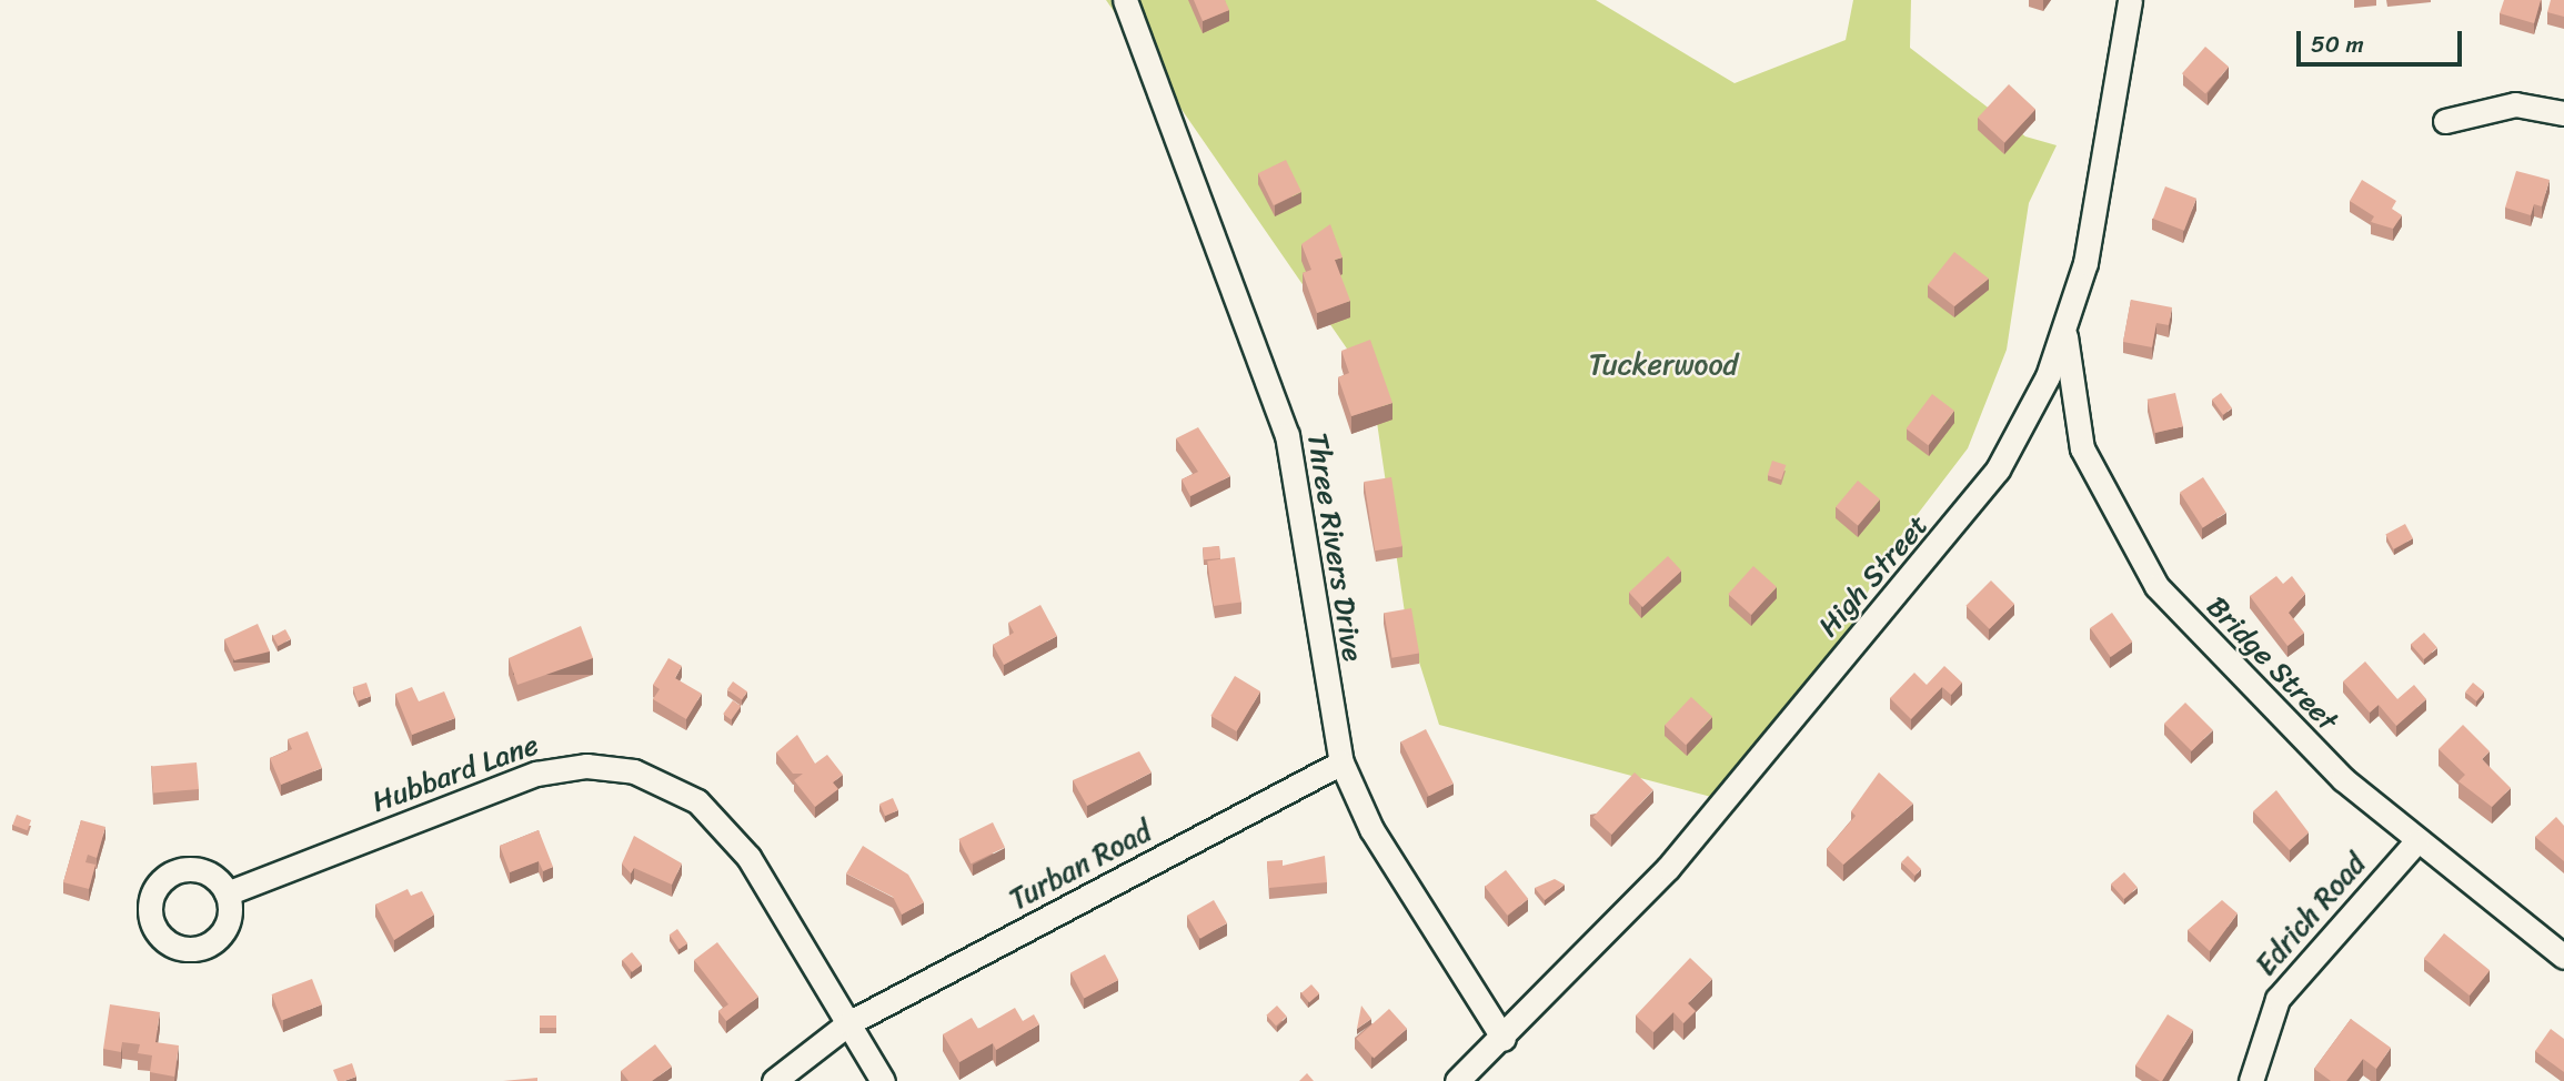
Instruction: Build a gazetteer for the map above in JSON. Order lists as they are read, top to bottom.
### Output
{
  "streets": {
    "street": [
      "Three Rivers Drive",
      "High Street",
      "Bridge Street",
      "Hubbard Lane",
      "Turban Road",
      "Edrich Road"
    ]
  },
  "crossings": [
    ["Three Rivers Drive", "High Street"],
    ["Three Rivers Drive", "Turban Road"],
    ["High Street", "Bridge Street"],
    ["Bridge Street", "Edrich Road"],
    ["Hubbard Lane", "Turban Road"]
  ],
  "parks": ["Tuckerwood"],
  "scale_bar": "50 m"
}
